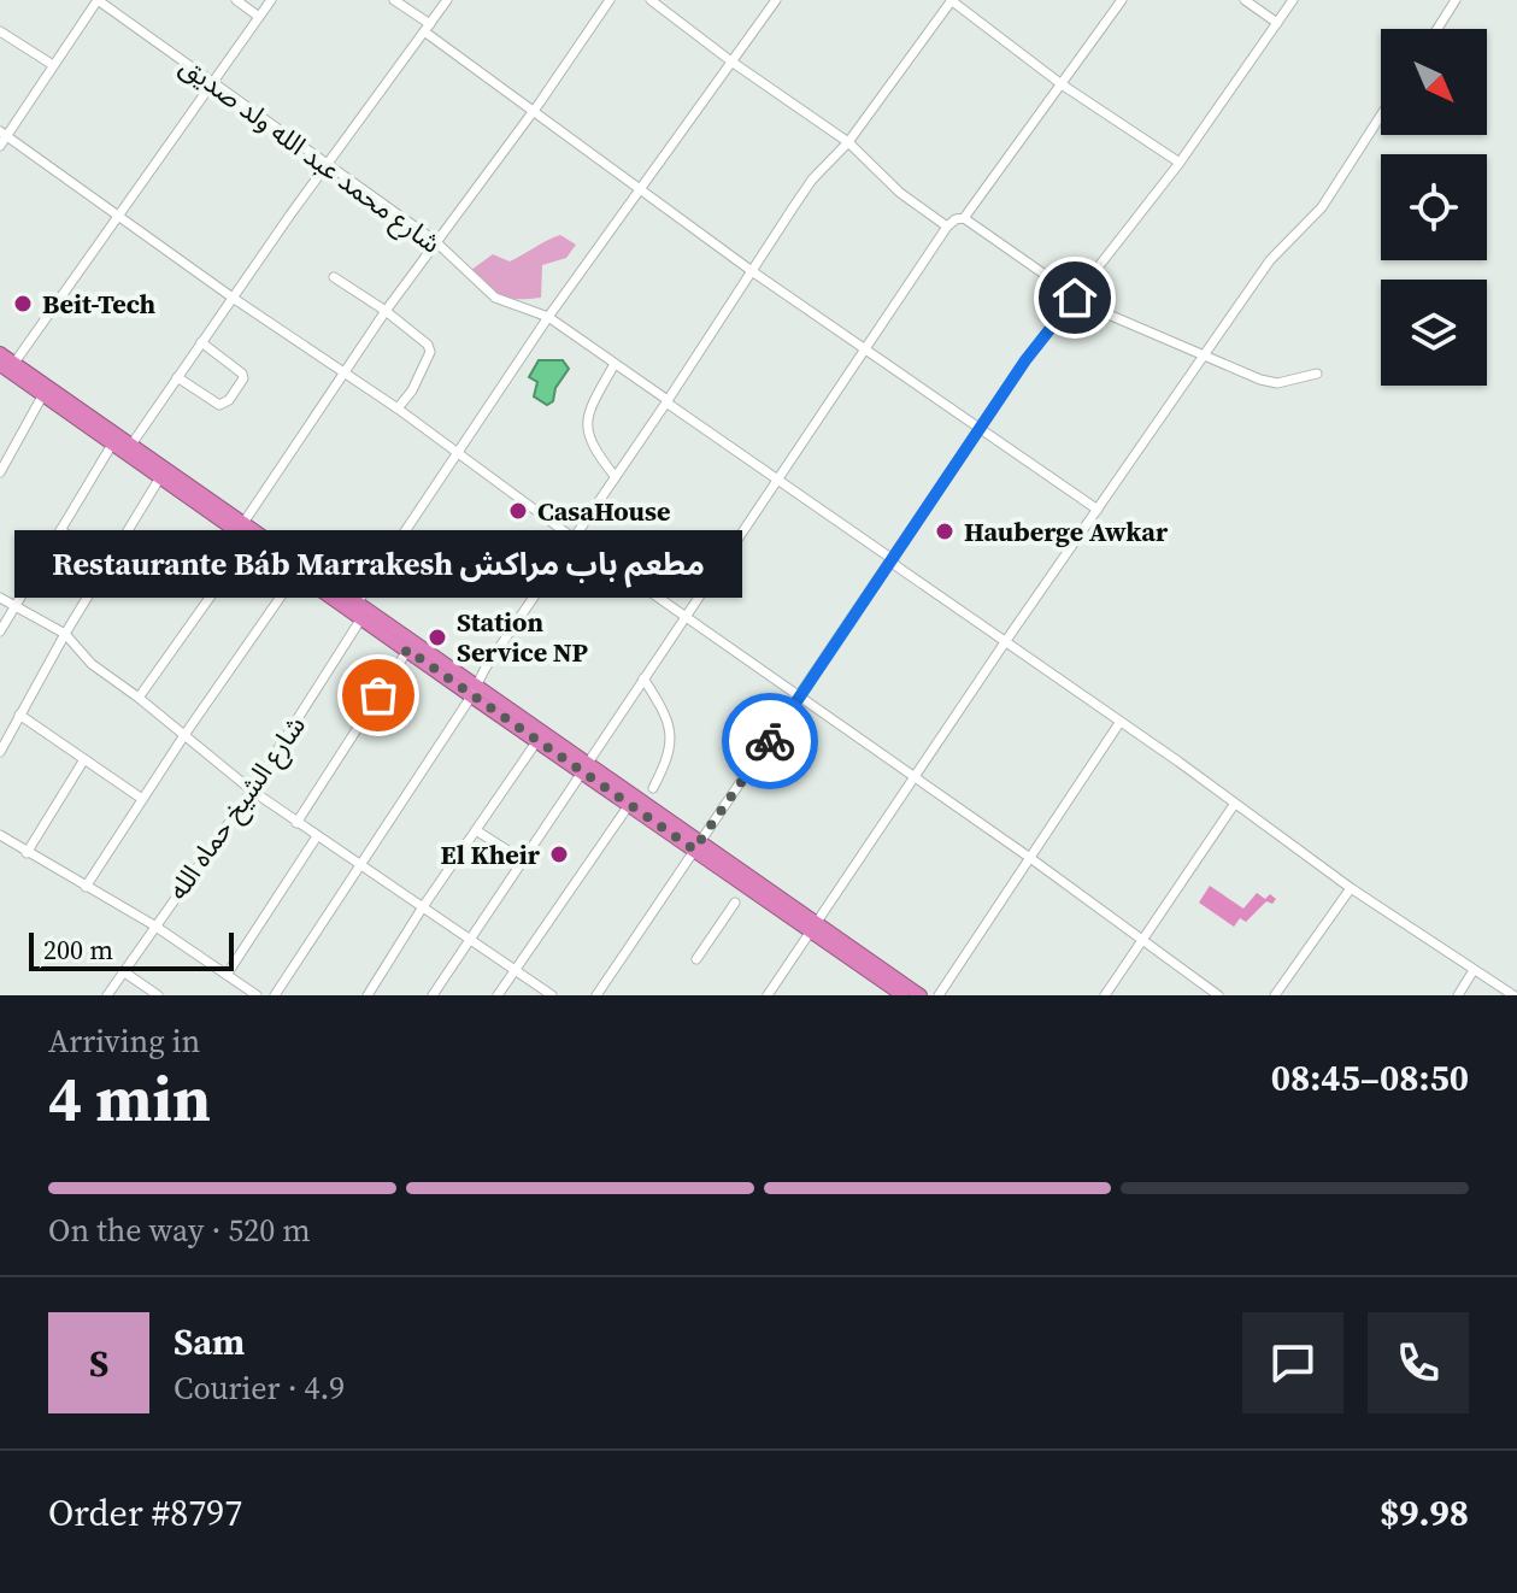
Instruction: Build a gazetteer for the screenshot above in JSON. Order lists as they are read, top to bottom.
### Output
{
  "streets": {
    "street": ["شارع محمد عبد الله ولد صديق", "شارع الشيخ حماه الله"]
  },
  "places": [
    "Beit-Tech",
    "CasaHouse",
    "Hauberge Awkar",
    "Station Service NP",
    "Restaurante Báb Marrakesh مطعم باب مراكش",
    "El Kheir"
  ],
  "scale_bar": "200 m",
  "north": "bottom right",
  "page": {
    "bubble": "Restaurante Báb Marrakesh مطعم باب مراكش",
    "scale": "200 m",
    "heading": ["4 min", "Arriving in", "08:45–08:50"],
    "panel": [
      "Sam",
      "Courier · 4.9",
      "Order #8797",
      "$9.98"
    ],
    "bar": "On the way · 520 m",
    "round": "S"
  }
}
